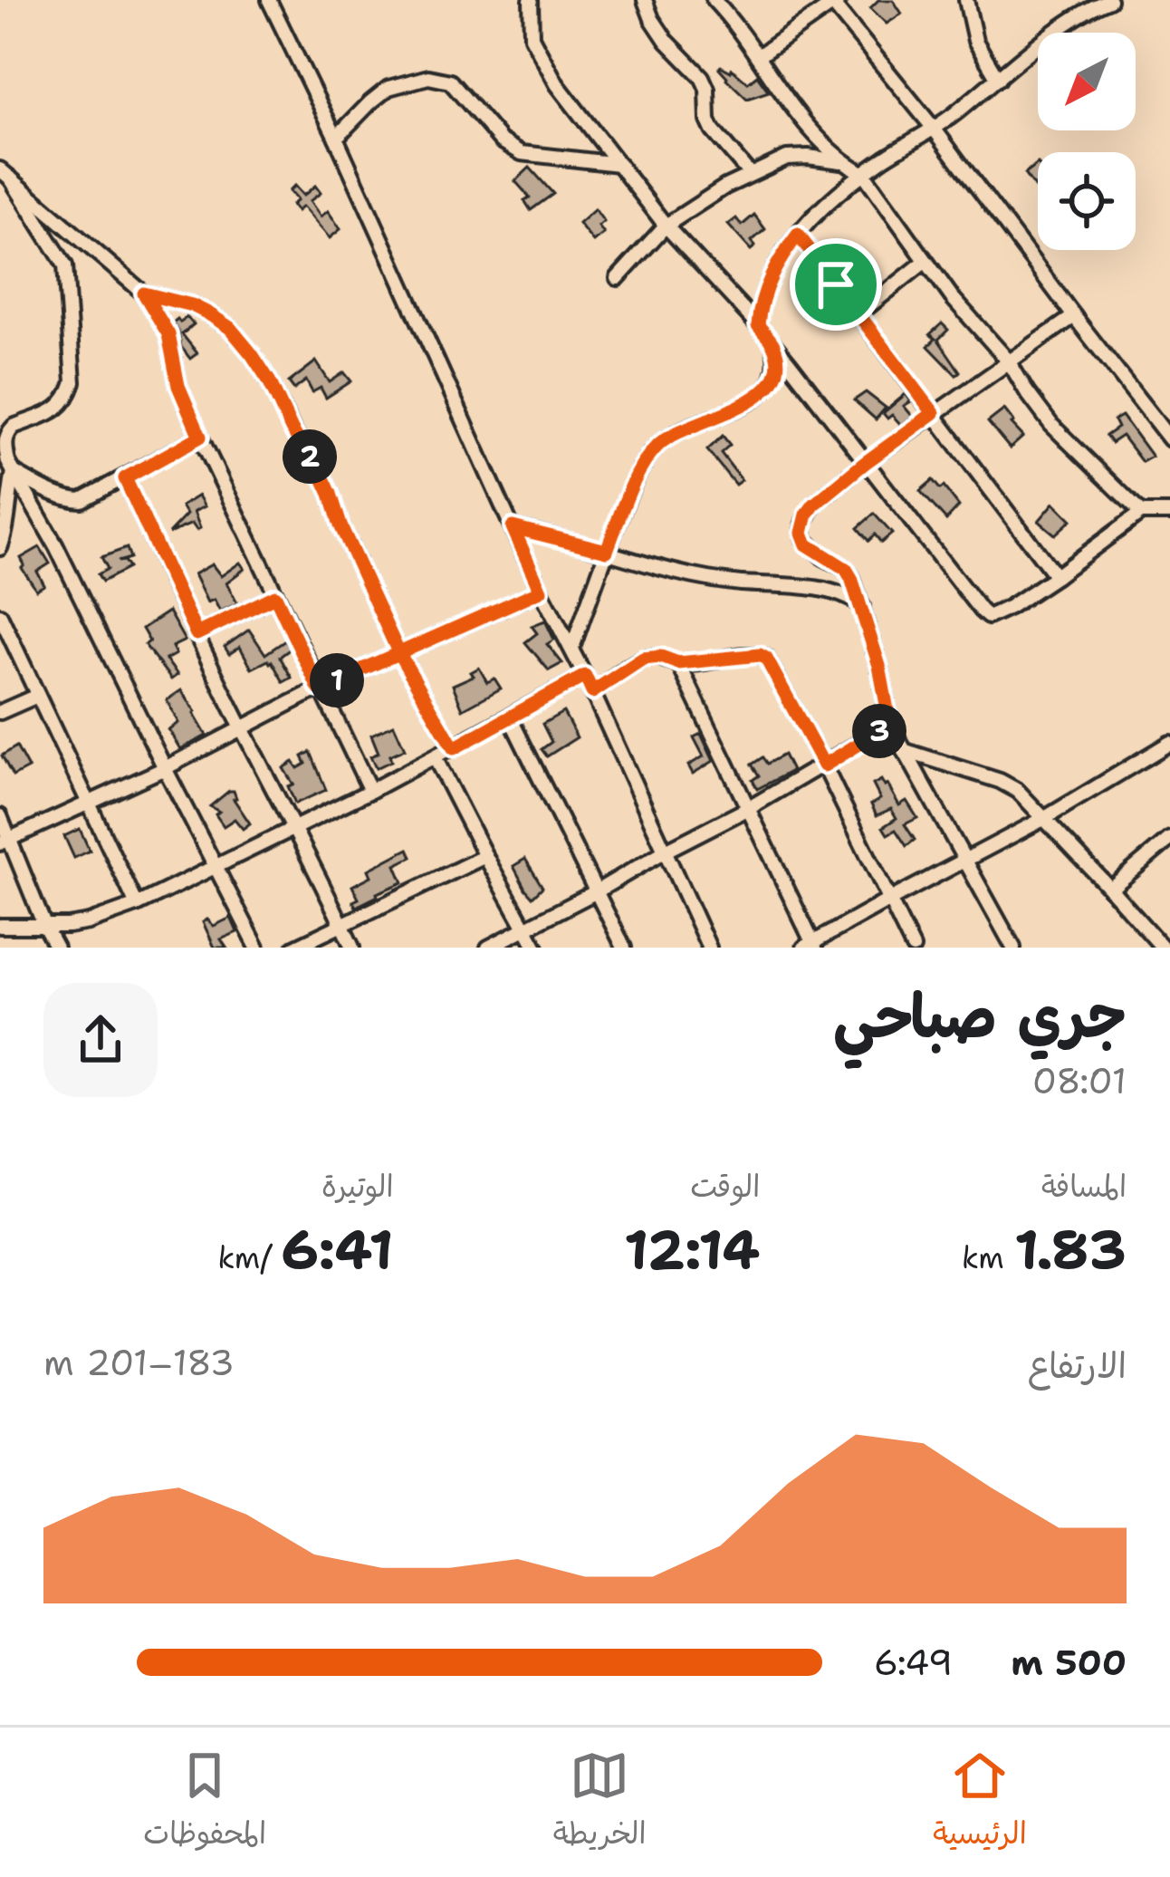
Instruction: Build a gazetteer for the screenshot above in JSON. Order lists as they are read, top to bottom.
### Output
{
  "north": "bottom left",
  "page": {
    "pins": ["2", "1", "3"],
    "heading": ["جري صباحي", "08:01"],
    "stats": [
      ["المسافة", "1.83 km"],
      ["الوقت", "12:14"],
      ["الوتيرة", "6:41 /km"]
    ],
    "chart": ["الارتفاع", "183–201 m"],
    "list": [
      {
        "name": "500 m",
        "note": "6:49"
      }
    ],
    "tabs": ["الرئيسية", "الخريطة", "المحفوظات"]
  }
}
